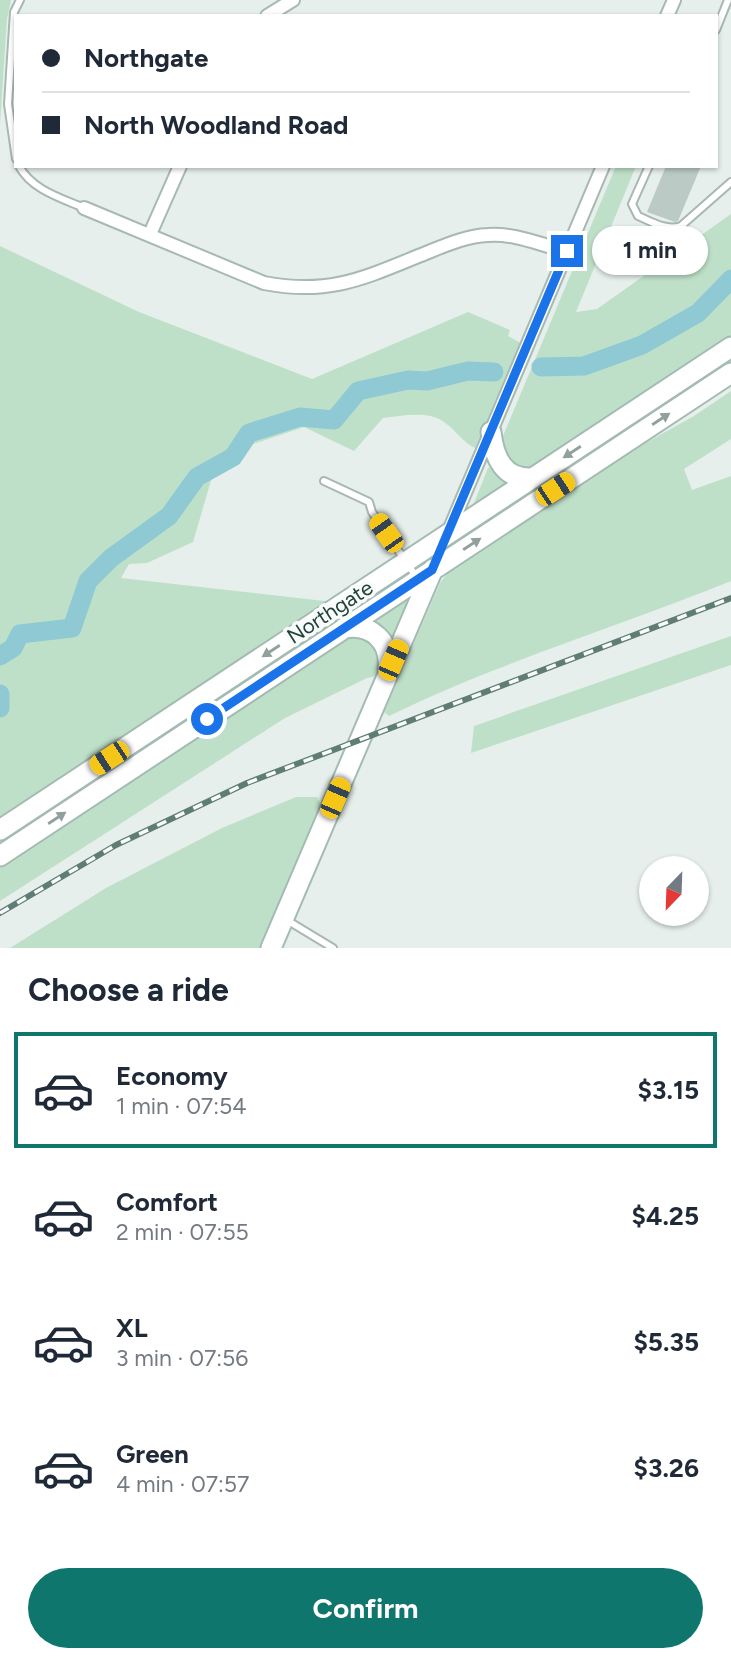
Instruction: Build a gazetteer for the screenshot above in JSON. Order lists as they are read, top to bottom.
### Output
{
  "streets": {
    "main road": ["Northgate"]
  },
  "north": "bottom left",
  "page": {
    "banner": ["Northgate", "North Woodland Road"],
    "bubble": "1 min",
    "heading": "Choose a ride",
    "list": [
      {
        "name": "Economy",
        "note": "1 min · 07:54",
        "value": "$3.15"
      },
      {
        "name": "Comfort",
        "note": "2 min · 07:55",
        "value": "$4.25"
      },
      {
        "name": "XL",
        "note": "3 min · 07:56",
        "value": "$5.35"
      },
      {
        "name": "Green",
        "note": "4 min · 07:57",
        "value": "$3.26"
      }
    ],
    "buttons": "Confirm"
  }
}
